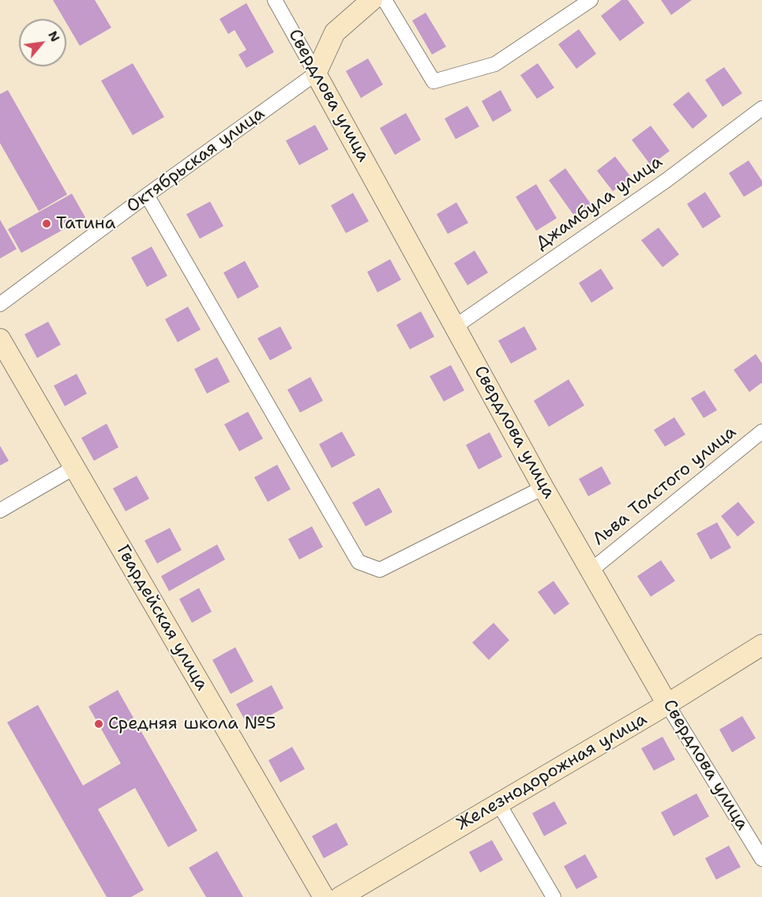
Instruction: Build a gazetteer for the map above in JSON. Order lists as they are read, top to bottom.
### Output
{
  "streets": {
    "street": [
      "Свердлова улица",
      "Октябрьская улица",
      "Джамбула улица",
      "Льва Толстого улица",
      "Гвардейская улица",
      "Железнодорожная улица"
    ]
  },
  "crossings": [
    ["Свердлова улица", "Октябрьская улица"],
    ["Свердлова улица", "Джамбула улица"],
    ["Свердлова улица", "Льва Толстого улица"],
    ["Свердлова улица", "Железнодорожная улица"]
  ],
  "places": ["Татина", "Средняя школа №5"],
  "north": "top right"
}
